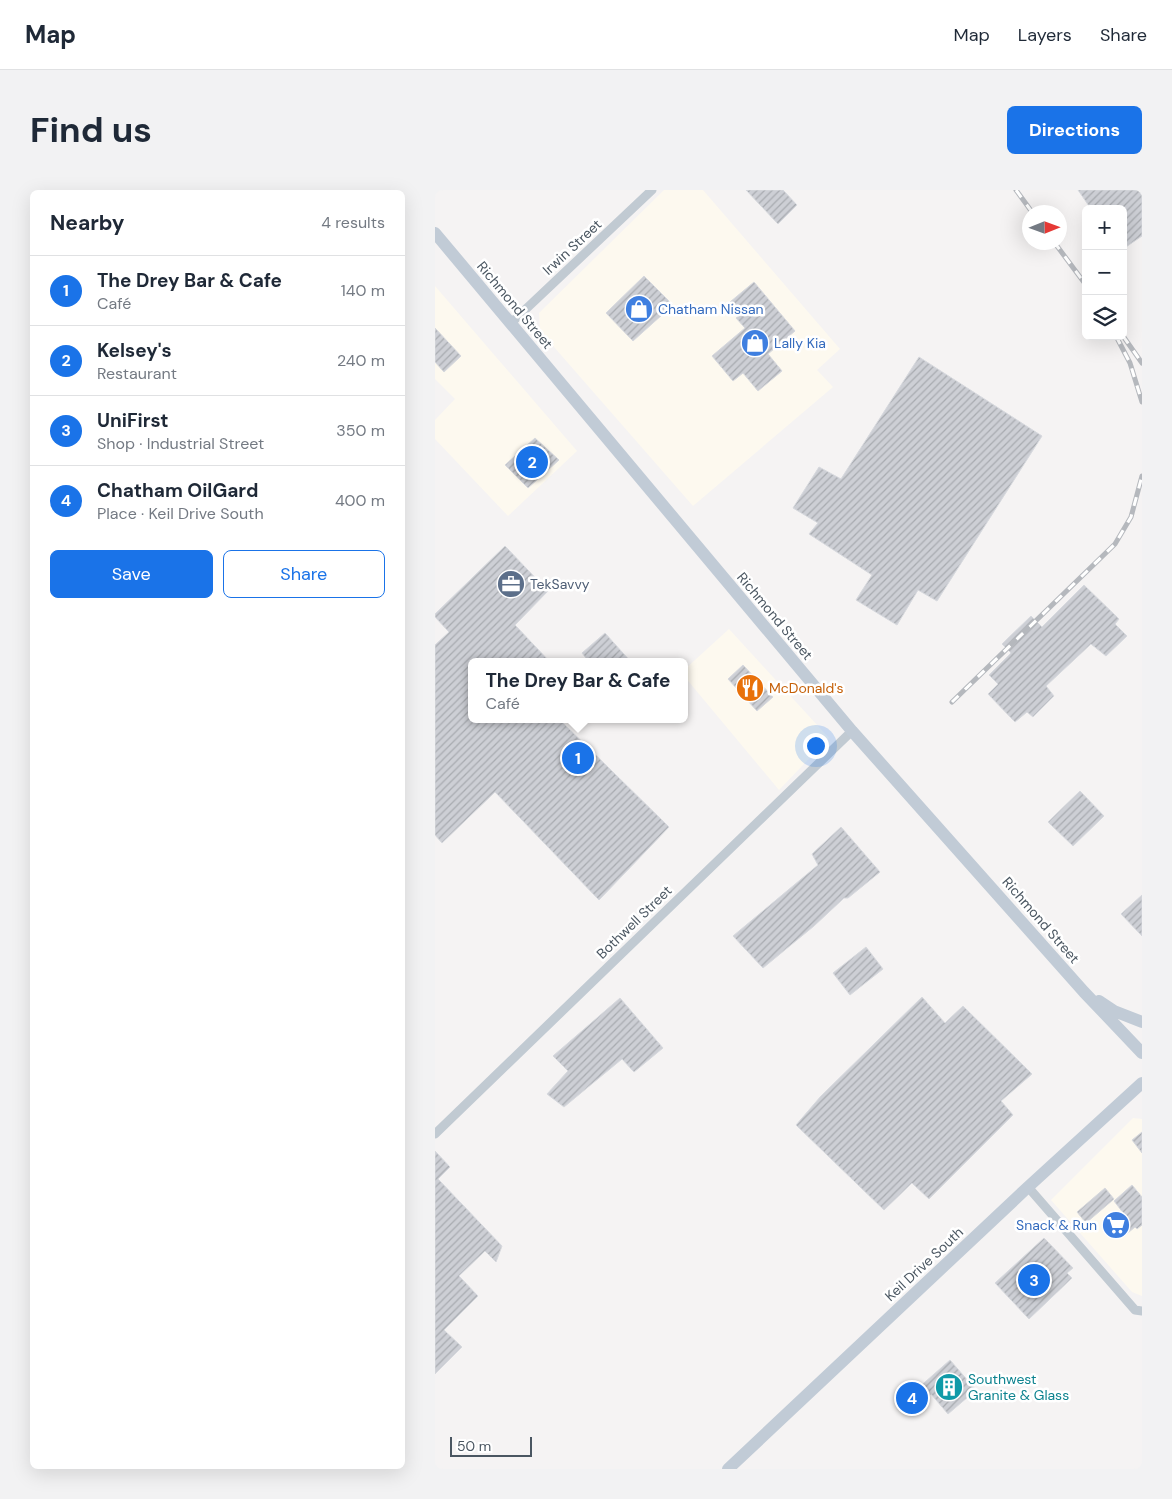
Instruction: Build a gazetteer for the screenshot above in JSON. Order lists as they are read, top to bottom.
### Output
{
  "streets": {
    "main road": ["Richmond Street", "Keil Drive South"],
    "street": ["Irwin Street", "Bothwell Street"]
  },
  "crossings": [
    ["Irwin Street", "Richmond Street"],
    ["Richmond Street", "Bothwell Street"]
  ],
  "places": {
    "shop": ["Chatham Nissan", "Lally Kia"],
    "office": ["TekSavvy"],
    "restaurant": ["McDonald's"],
    "supermarket": ["Snack & Run"],
    "building": ["Southwest Granite & Glass"]
  },
  "scale_bar": "50 m",
  "north": "right",
  "page": {
    "header": "Map",
    "nav": ["Map", "Layers", "Share"],
    "buttons": [
      "Directions",
      ["Save", "Share"]
    ],
    "title": "Find us",
    "heading": ["Nearby", "4 results"],
    "map_buttons": ["+", "−"],
    "list": [
      {
        "mark": "1",
        "name": "The Drey Bar & Cafe",
        "note": "Café",
        "value": "140 m"
      },
      {
        "mark": "2",
        "name": "Kelsey's",
        "note": "Restaurant",
        "value": "240 m"
      },
      {
        "mark": "3",
        "name": "UniFirst",
        "note": "Shop · Industrial Street",
        "value": "350 m"
      },
      {
        "mark": "4",
        "name": "Chatham OilGard",
        "note": "Place · Keil Drive South",
        "value": "400 m"
      }
    ],
    "pins": [
      "2",
      "1",
      "3",
      "4"
    ],
    "popup": ["The Drey Bar & Cafe", "Café"],
    "scale": "50 m"
  }
}
